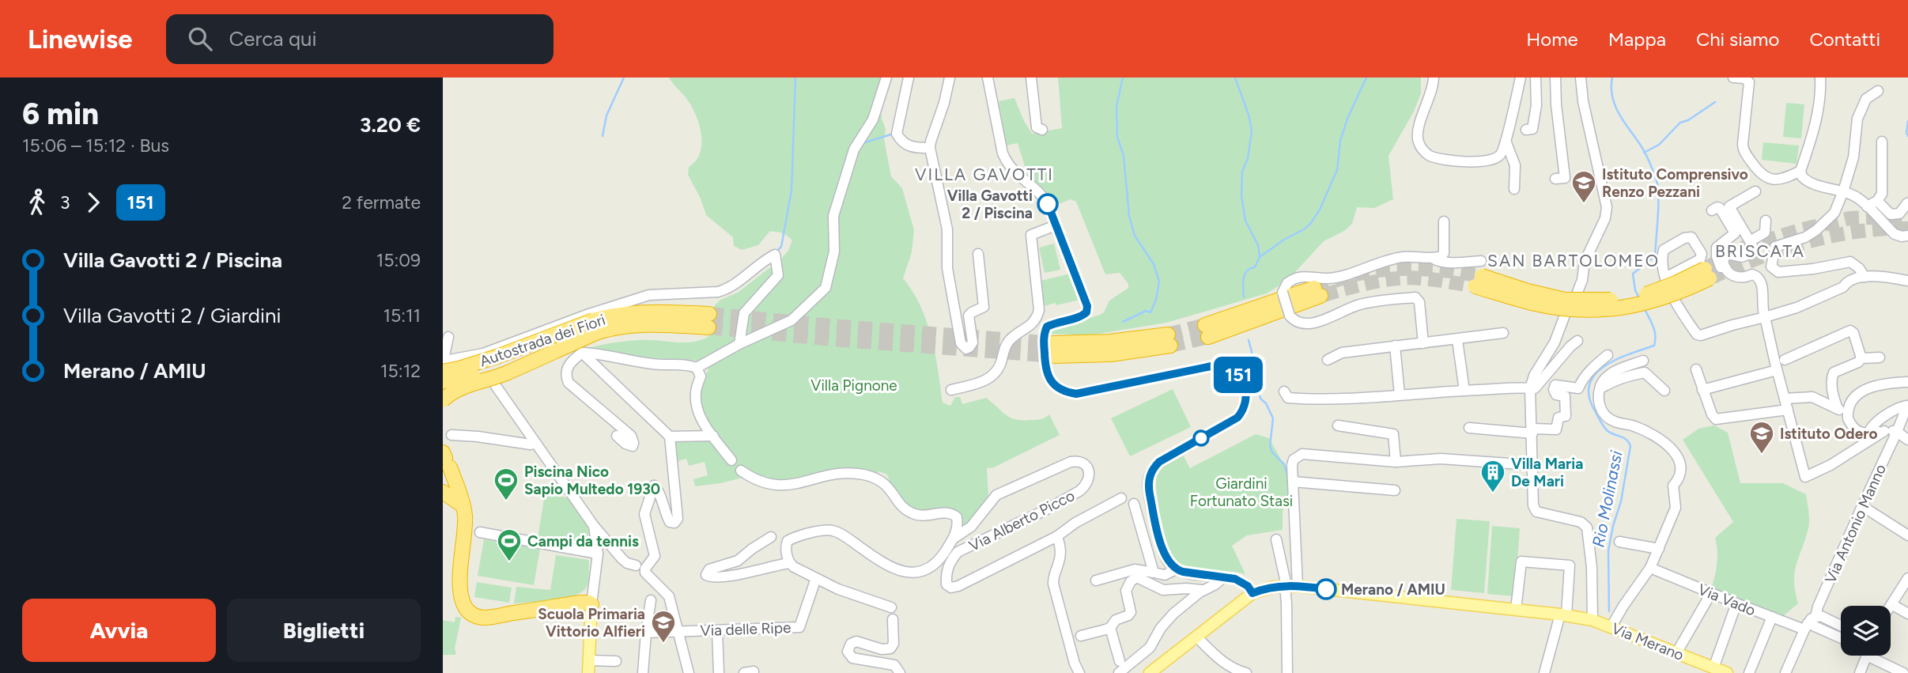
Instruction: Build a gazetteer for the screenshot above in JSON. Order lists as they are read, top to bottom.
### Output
{
  "streets": {
    "highway": ["Autostrada dei Fiori"],
    "main road": ["Via Merano"],
    "street": [
      "Via Alberto Picco",
      "Via Antonio Manno",
      "Via Vado",
      "Via delle Ripe"
    ]
  },
  "crossings": [
    ["Via Antonio Manno", "Via Vado"]
  ],
  "districts": ["VILLA GAVOTTI", "BRISCATA", "SAN BARTOLOMEO"],
  "water": ["Rio Molinassi"],
  "parks": ["Villa Pignone", "Giardini Fortunato Stasi"],
  "places": {
    "school or university": ["Istituto Comprensivo Renzo Pezzani", "Istituto Odero", "Scuola Primaria Vittorio Alfieri"],
    "other": ["Villa Gavotti 2 / Piscina", "Merano / AMIU"],
    "building": ["Villa Maria De Mari"],
    "sports": ["Piscina Nico Sapio Multedo 1930", "Campi da tennis"]
  },
  "lines": ["bus line 151"],
  "page": {
    "header": "Linewise",
    "search": "Cerca qui",
    "nav": [
      "Home",
      "Mappa",
      "Chi siamo",
      "Contatti"
    ],
    "heading": ["6 min", "15:06 – 15:12 · Bus", "3.20 €"],
    "on_map": "151",
    "legs": ["3", "151", "2 fermate"],
    "list": [
      {
        "name": "Villa Gavotti 2 / Piscina",
        "value": "15:09"
      },
      {
        "name": "Villa Gavotti 2 / Giardini",
        "value": "15:11"
      },
      {
        "name": "Merano / AMIU",
        "value": "15:12"
      }
    ],
    "buttons": ["Avvia", "Biglietti"]
  }
}
